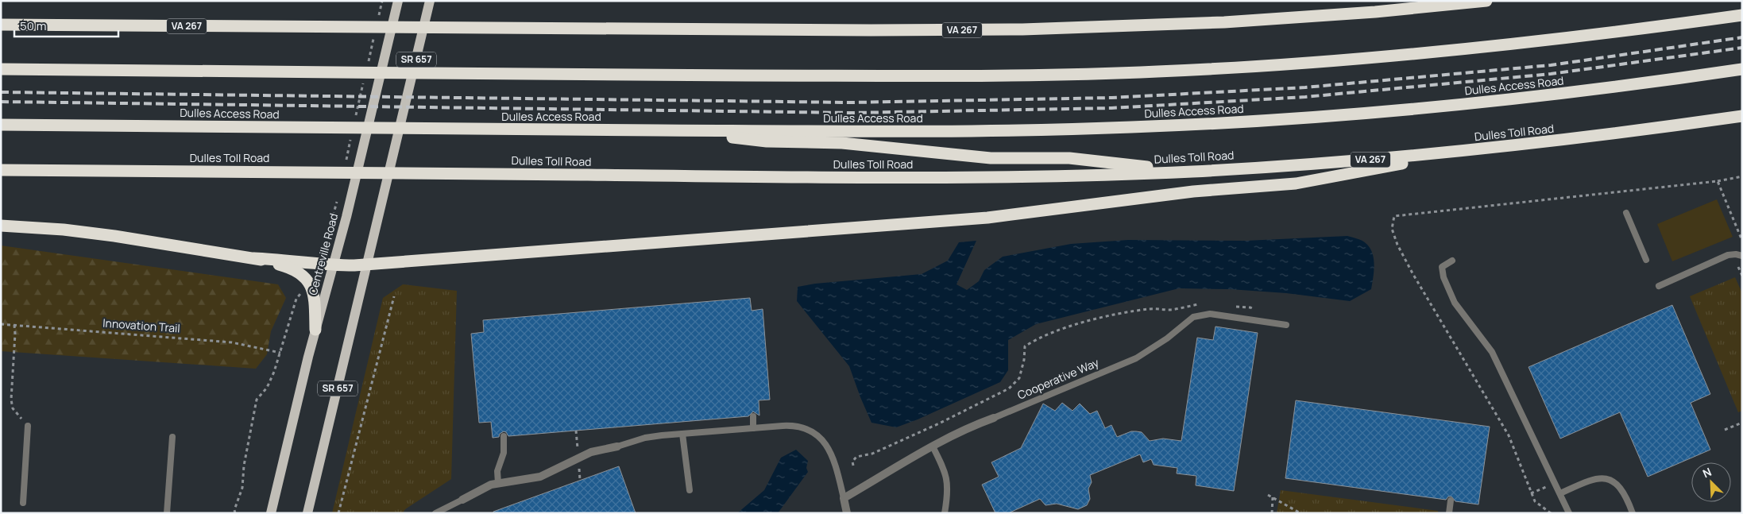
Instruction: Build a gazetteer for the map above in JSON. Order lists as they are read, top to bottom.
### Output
{
  "streets": {
    "highway": ["VA 267", "Dulles Access Road", "Dulles Toll Road"],
    "main road": ["SR 657", "Centreville Road"],
    "street": ["Cooperative Way"],
    "path": ["Innovation Trail"]
  },
  "scale_bar": "50 m",
  "north": "top left"
}
